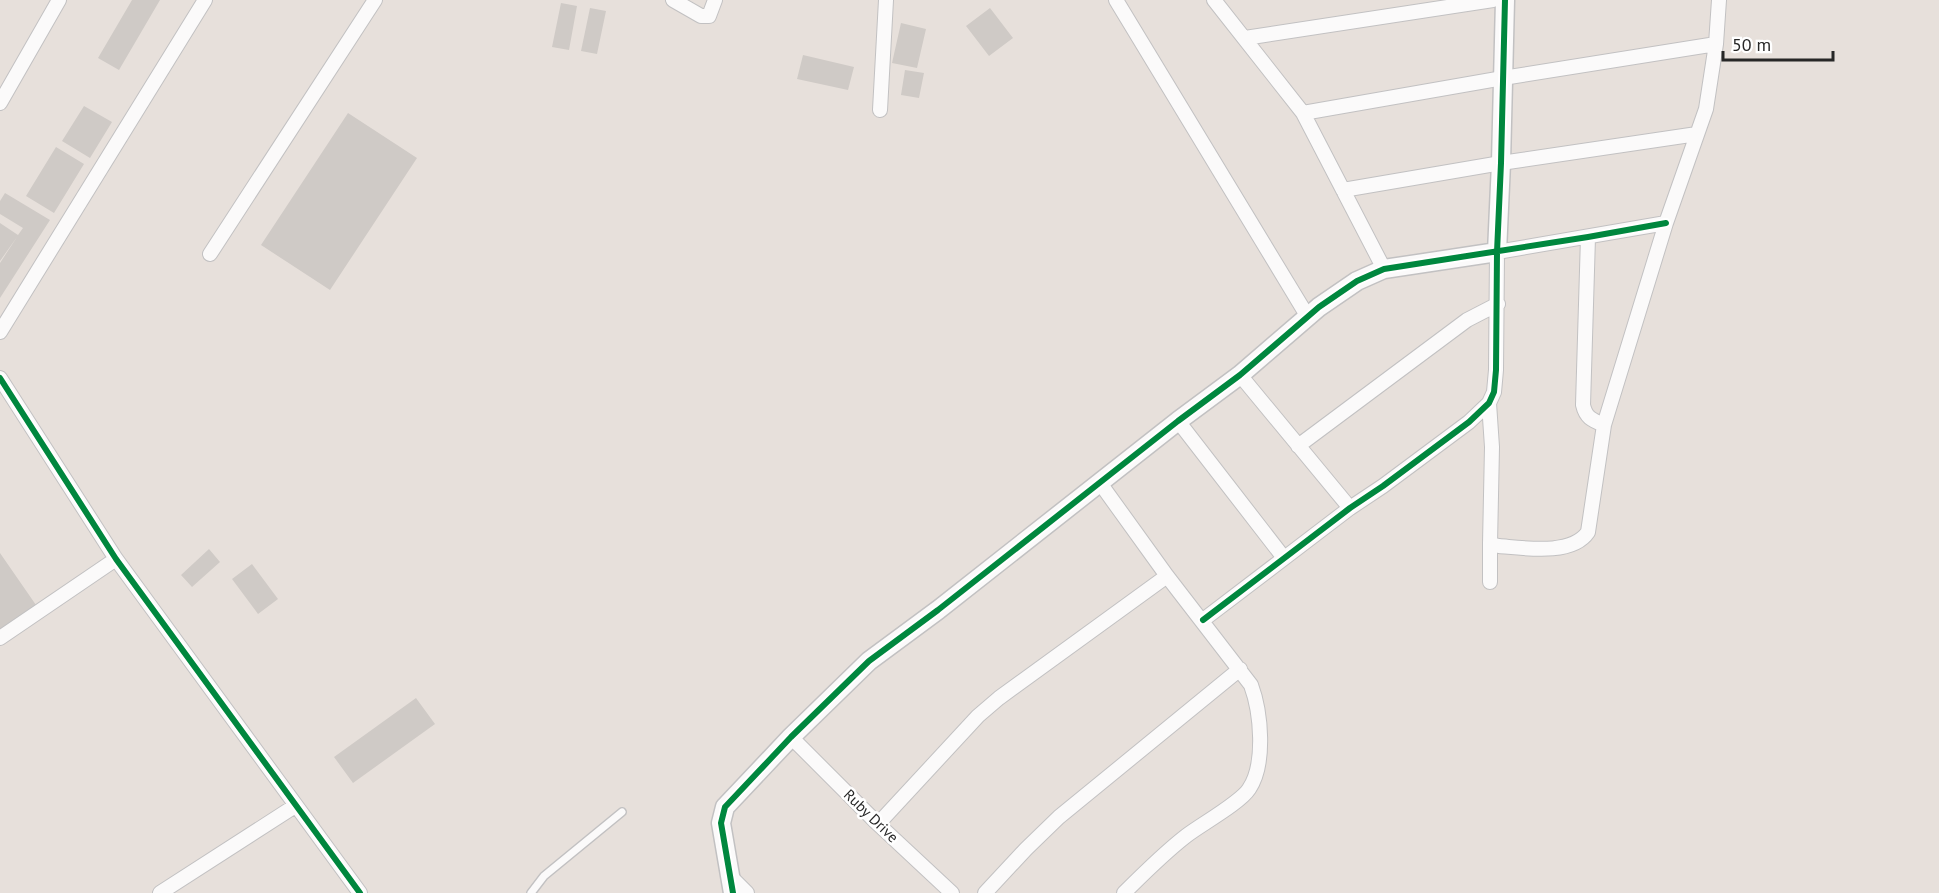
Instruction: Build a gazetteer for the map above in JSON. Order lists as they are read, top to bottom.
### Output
{
  "streets": {
    "street": ["Ruby Drive"]
  },
  "scale_bar": "50 m"
}
